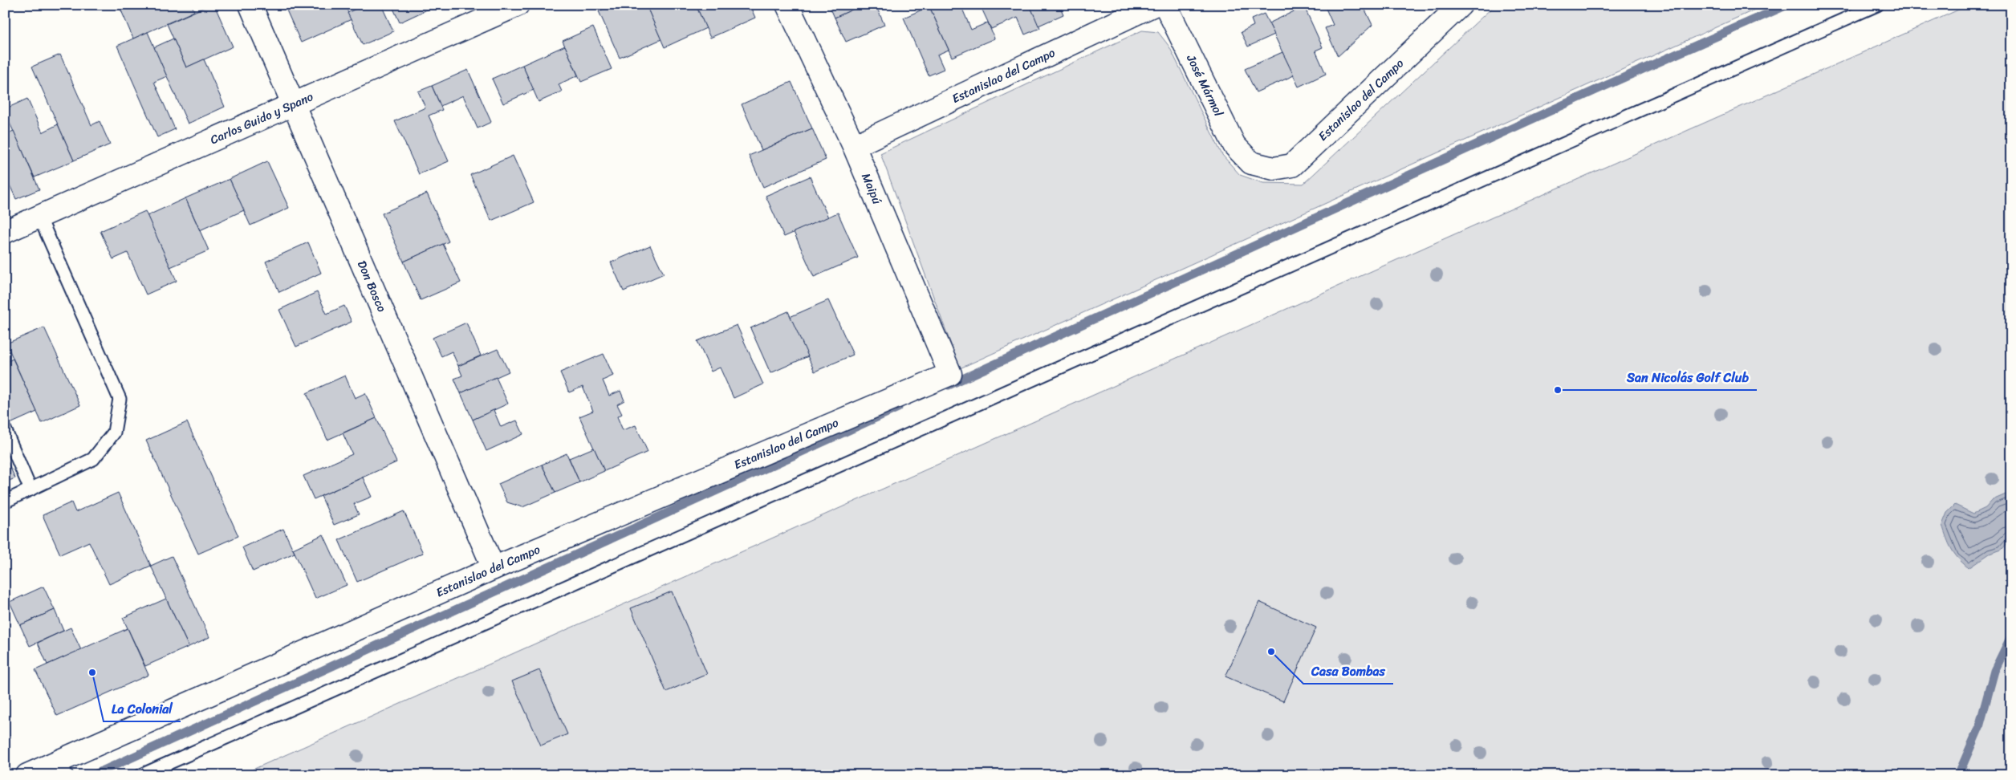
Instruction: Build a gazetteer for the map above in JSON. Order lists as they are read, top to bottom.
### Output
{
  "streets": {
    "street": [
      "Estanislao del Campo",
      "José Mármol",
      "Carlos Guido y Spano",
      "Maipú",
      "Don Bosco"
    ]
  },
  "crossings": [
    ["Estanislao del Campo", "José Mármol"],
    ["Estanislao del Campo", "Maipú"],
    ["Estanislao del Campo", "Don Bosco"],
    ["Carlos Guido y Spano", "Don Bosco"]
  ],
  "places": ["San Nicolás Golf Club", "Casa Bombas", "La Colonial"]
}
